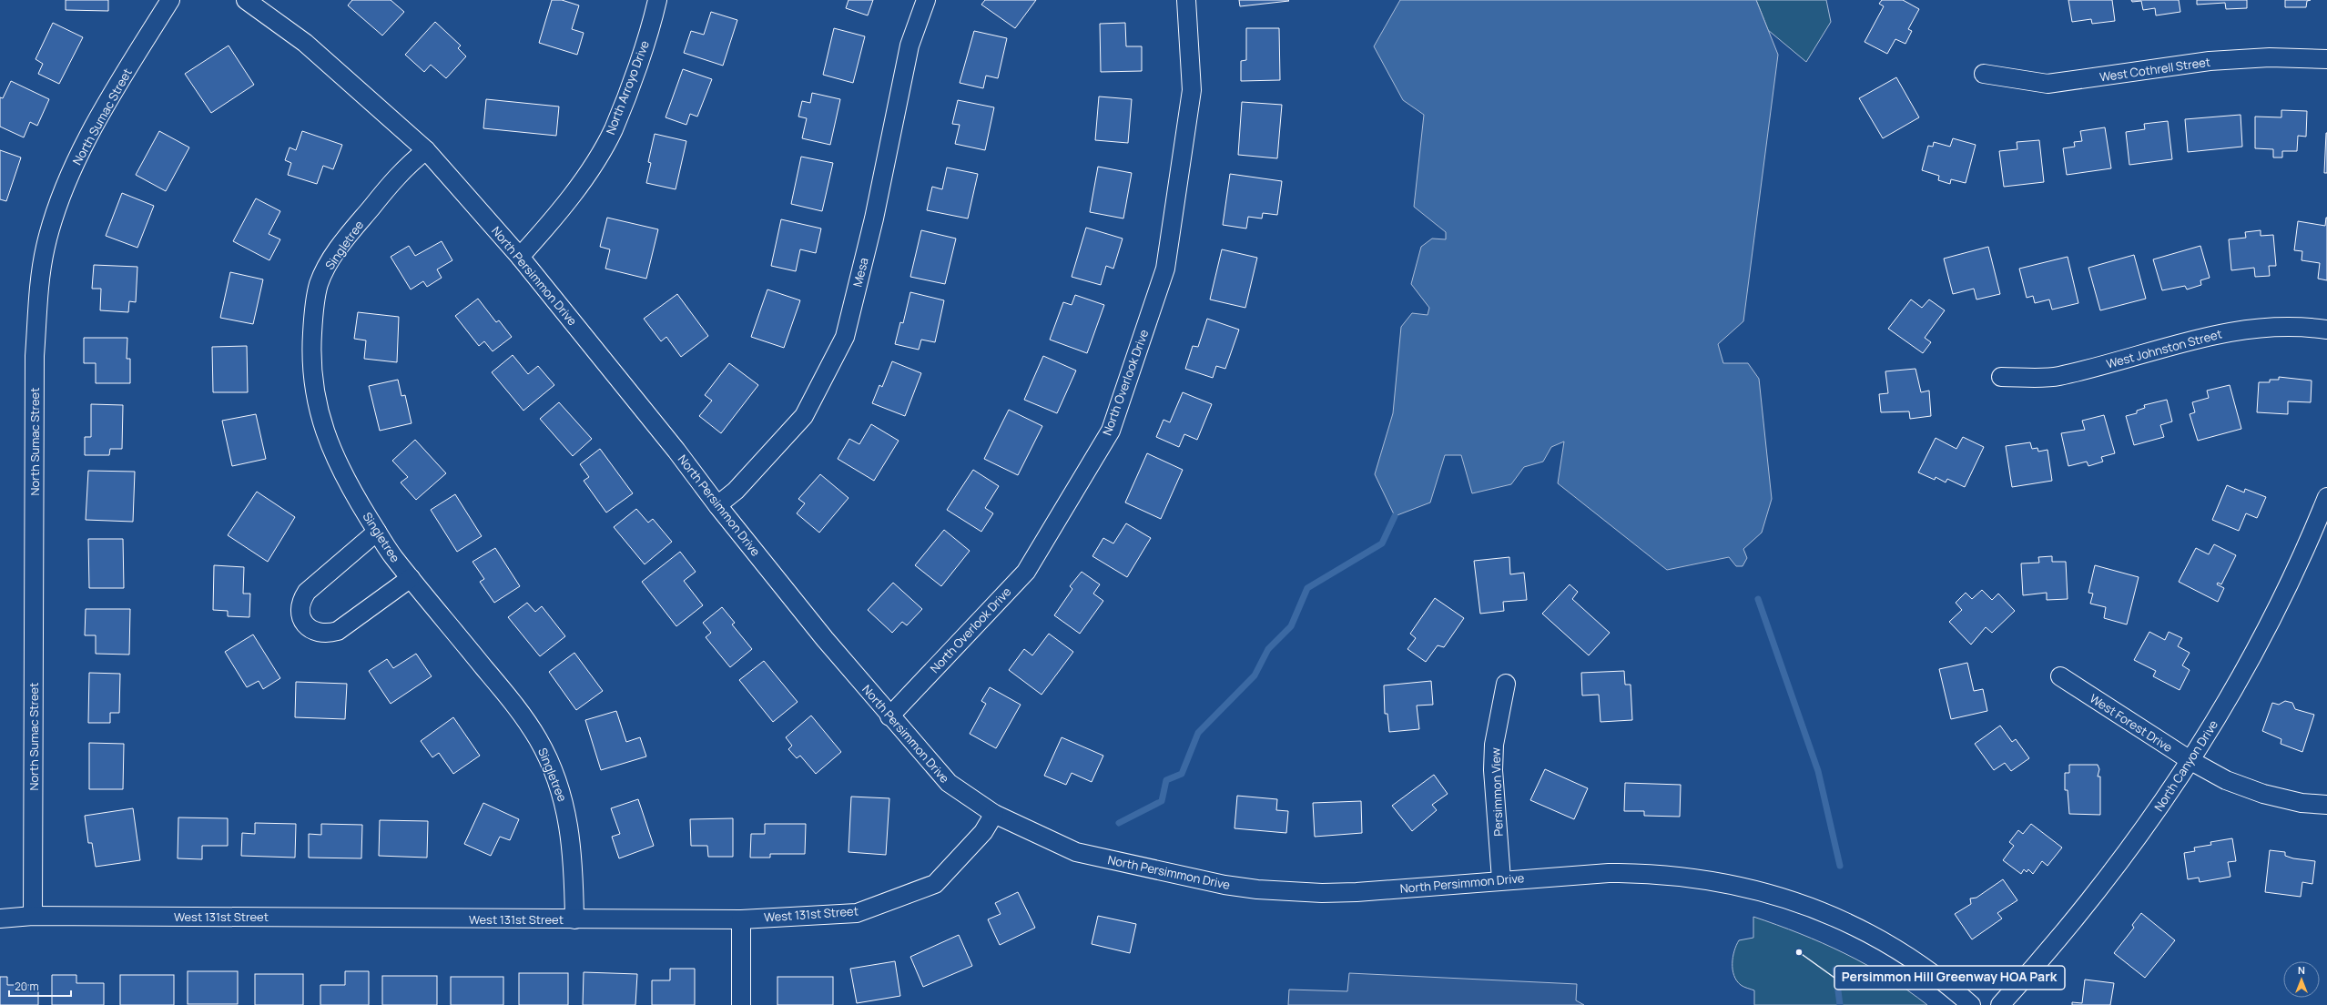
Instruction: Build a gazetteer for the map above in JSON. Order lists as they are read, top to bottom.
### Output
{
  "streets": {
    "street": [
      "West Cothrell Street",
      "North Arroyo Drive",
      "North Sumac Street",
      "Singletree",
      "Mesa",
      "North Persimmon Drive",
      "West Johnston Street",
      "North Overlook Drive",
      "West Forest Drive",
      "North Canyon Drive",
      "Persimmon View",
      "West 131st Street"
    ]
  },
  "crossings": [
    ["North Arroyo Drive", "North Persimmon Drive"],
    ["North Sumac Street", "West 131st Street"],
    ["Singletree", "North Persimmon Drive"],
    ["Singletree", "West 131st Street"],
    ["Mesa", "North Persimmon Drive"],
    ["North Persimmon Drive", "North Overlook Drive"],
    ["North Persimmon Drive", "Persimmon View"],
    ["North Persimmon Drive", "West 131st Street"],
    ["West Forest Drive", "North Canyon Drive"]
  ],
  "places": ["Persimmon Hill Greenway HOA Park"],
  "scale_bar": "20 m",
  "north": "top"
}
